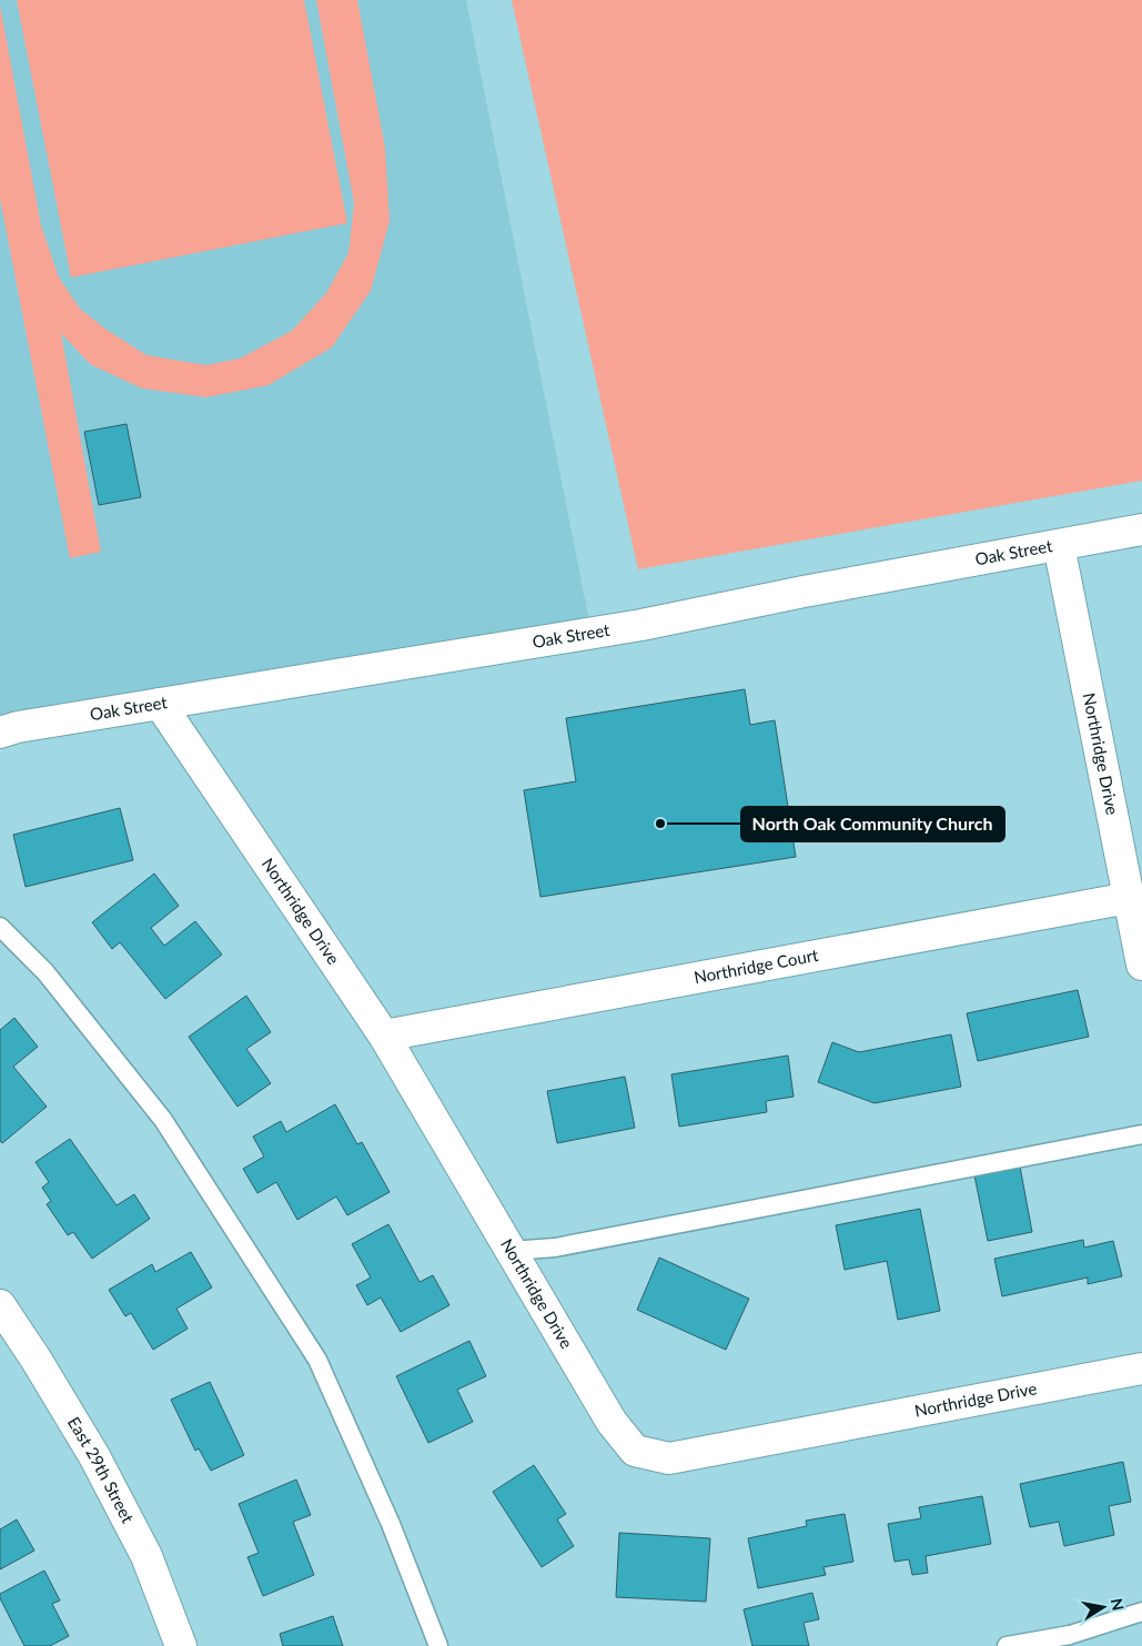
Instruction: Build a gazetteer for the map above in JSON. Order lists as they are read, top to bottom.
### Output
{
  "streets": {
    "street": [
      "Oak Street",
      "Northridge Drive",
      "Northridge Court",
      "East 29th Street"
    ]
  },
  "crossings": [
    ["Oak Street", "Northridge Drive"],
    ["Northridge Drive", "Northridge Court"]
  ],
  "places": ["North Oak Community Church"],
  "north": "right"
}
